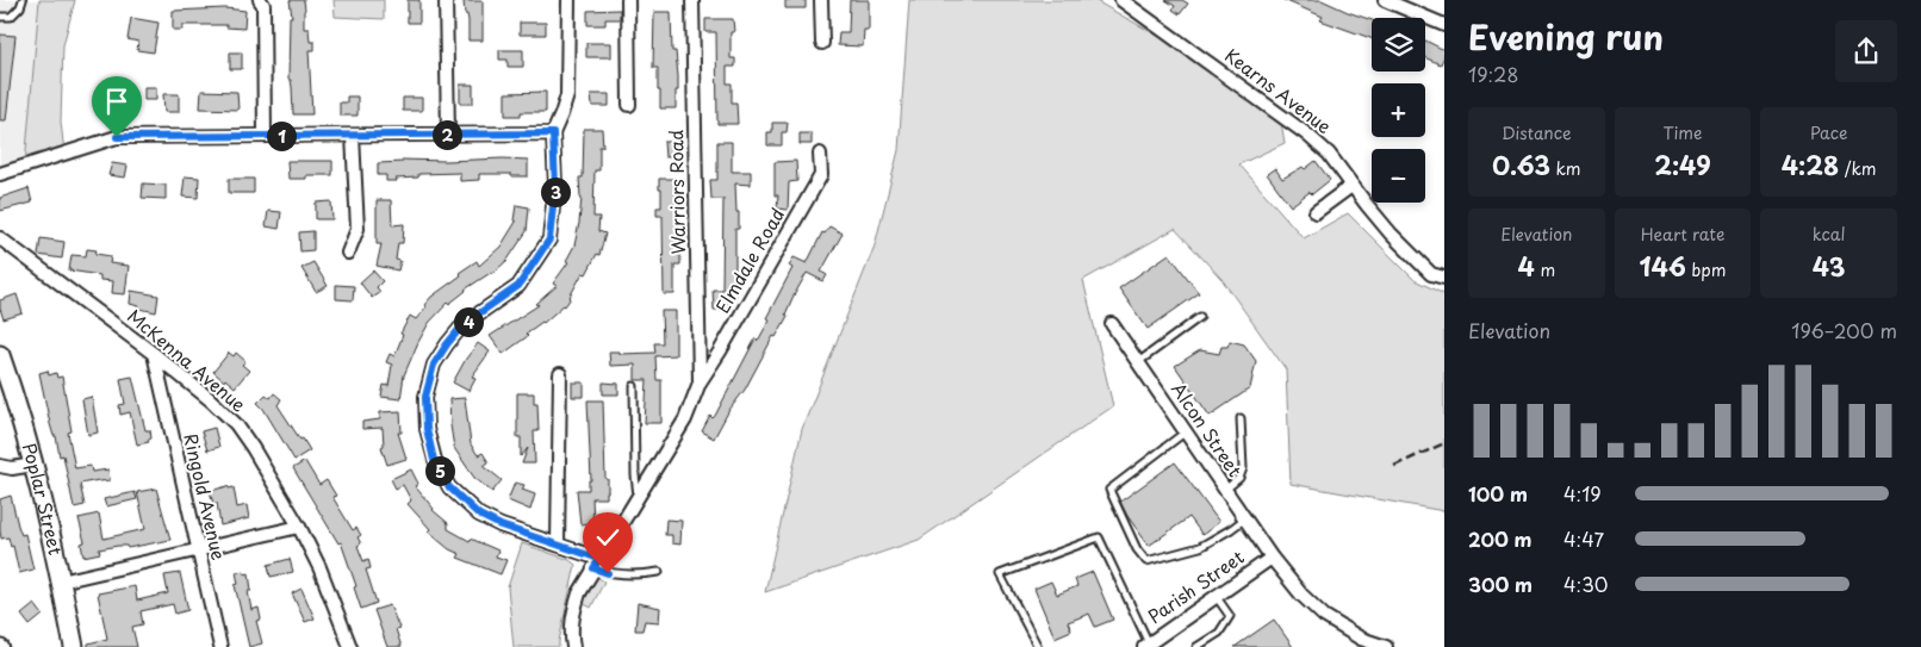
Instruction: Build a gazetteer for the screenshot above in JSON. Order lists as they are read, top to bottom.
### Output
{
  "streets": {
    "main road": ["Poplar Street"],
    "street": [
      "Kearns Avenue",
      "Warriors Road",
      "Elmdale Road",
      "McKenna Avenue",
      "Alcon Street",
      "Ringold Avenue",
      "Parish Street"
    ]
  },
  "crossings": [
    ["Warriors Road", "Elmdale Road"],
    ["McKenna Avenue", "Ringold Avenue"],
    ["Alcon Street", "Parish Street"]
  ],
  "page": {
    "heading": ["Evening run", "19:28"],
    "map_buttons": ["+", "−"],
    "stats": [
      ["Distance", "0.63 km"],
      ["Time", "2:49"],
      ["Pace", "4:28 /km"],
      ["Elevation", "4 m"],
      ["Heart rate", "146 bpm"],
      ["kcal", "43"]
    ],
    "pins": [
      "2",
      "1",
      "3",
      "4",
      "5"
    ],
    "chart": ["Elevation", "196–200 m"],
    "list": [
      {
        "name": "100 m",
        "note": "4:19"
      },
      {
        "name": "200 m",
        "note": "4:47"
      },
      {
        "name": "300 m",
        "note": "4:30"
      }
    ]
  }
}
